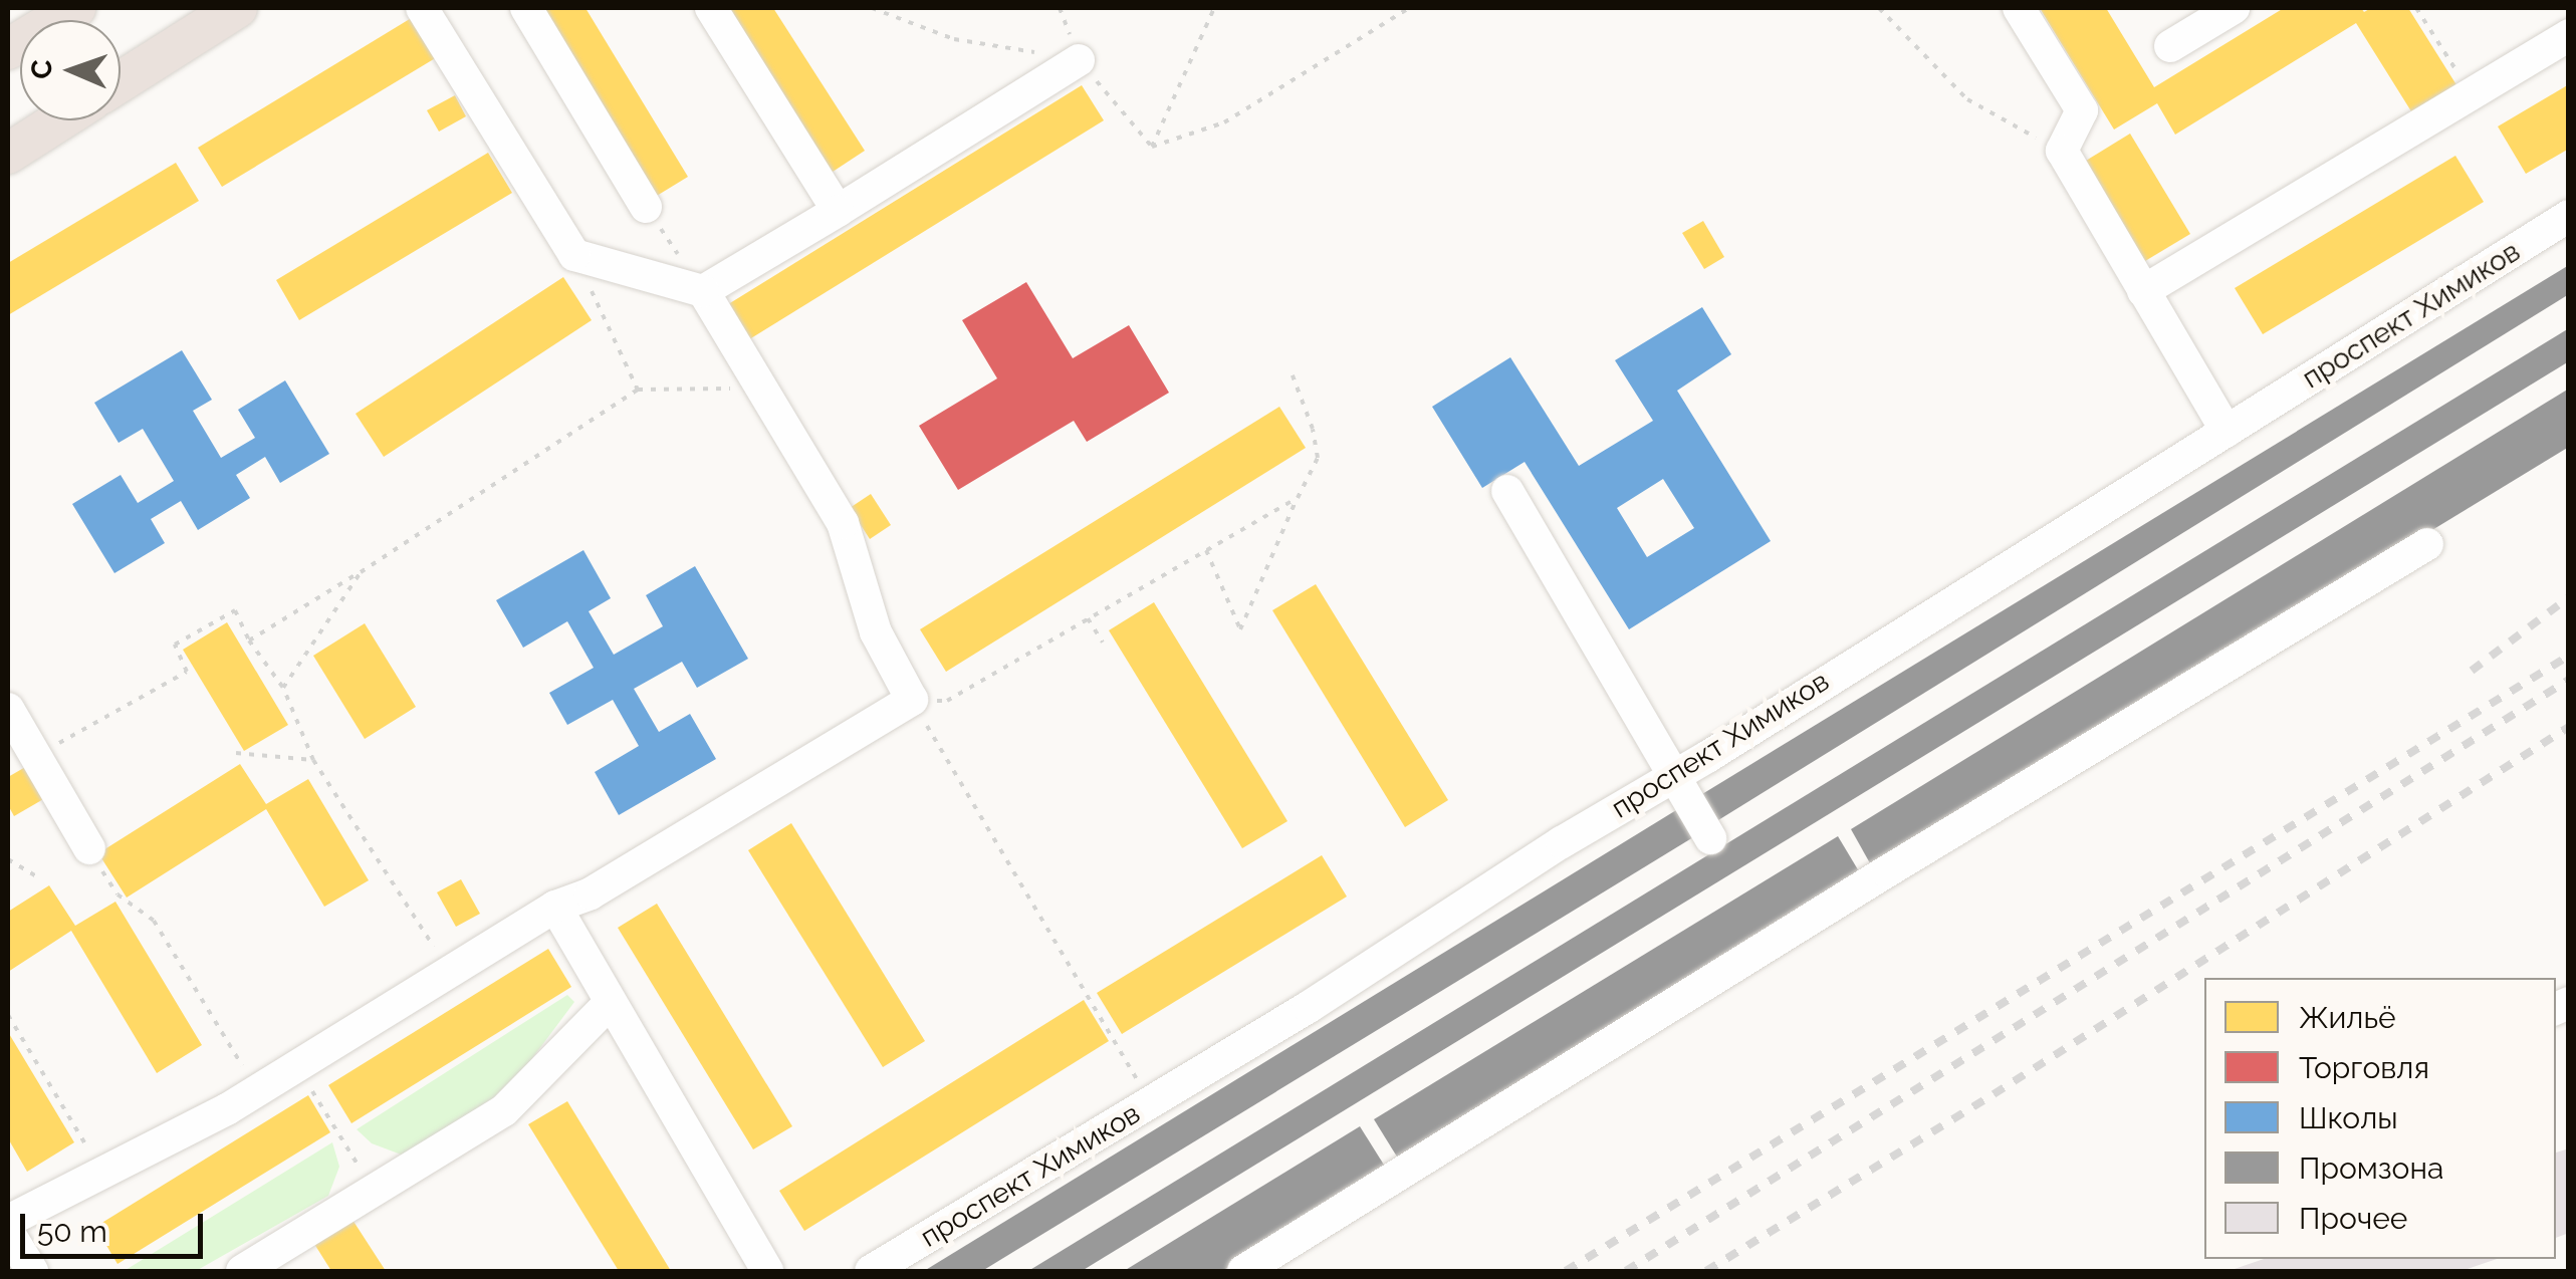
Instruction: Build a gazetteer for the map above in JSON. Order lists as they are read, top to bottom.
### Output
{
  "streets": {
    "street": ["проспект Химиков"]
  },
  "legend": [
    "Жильё",
    "Торговля",
    "Школы",
    "Промзона",
    "Прочее"
  ],
  "scale_bar": "50 m",
  "north": "left"
}
